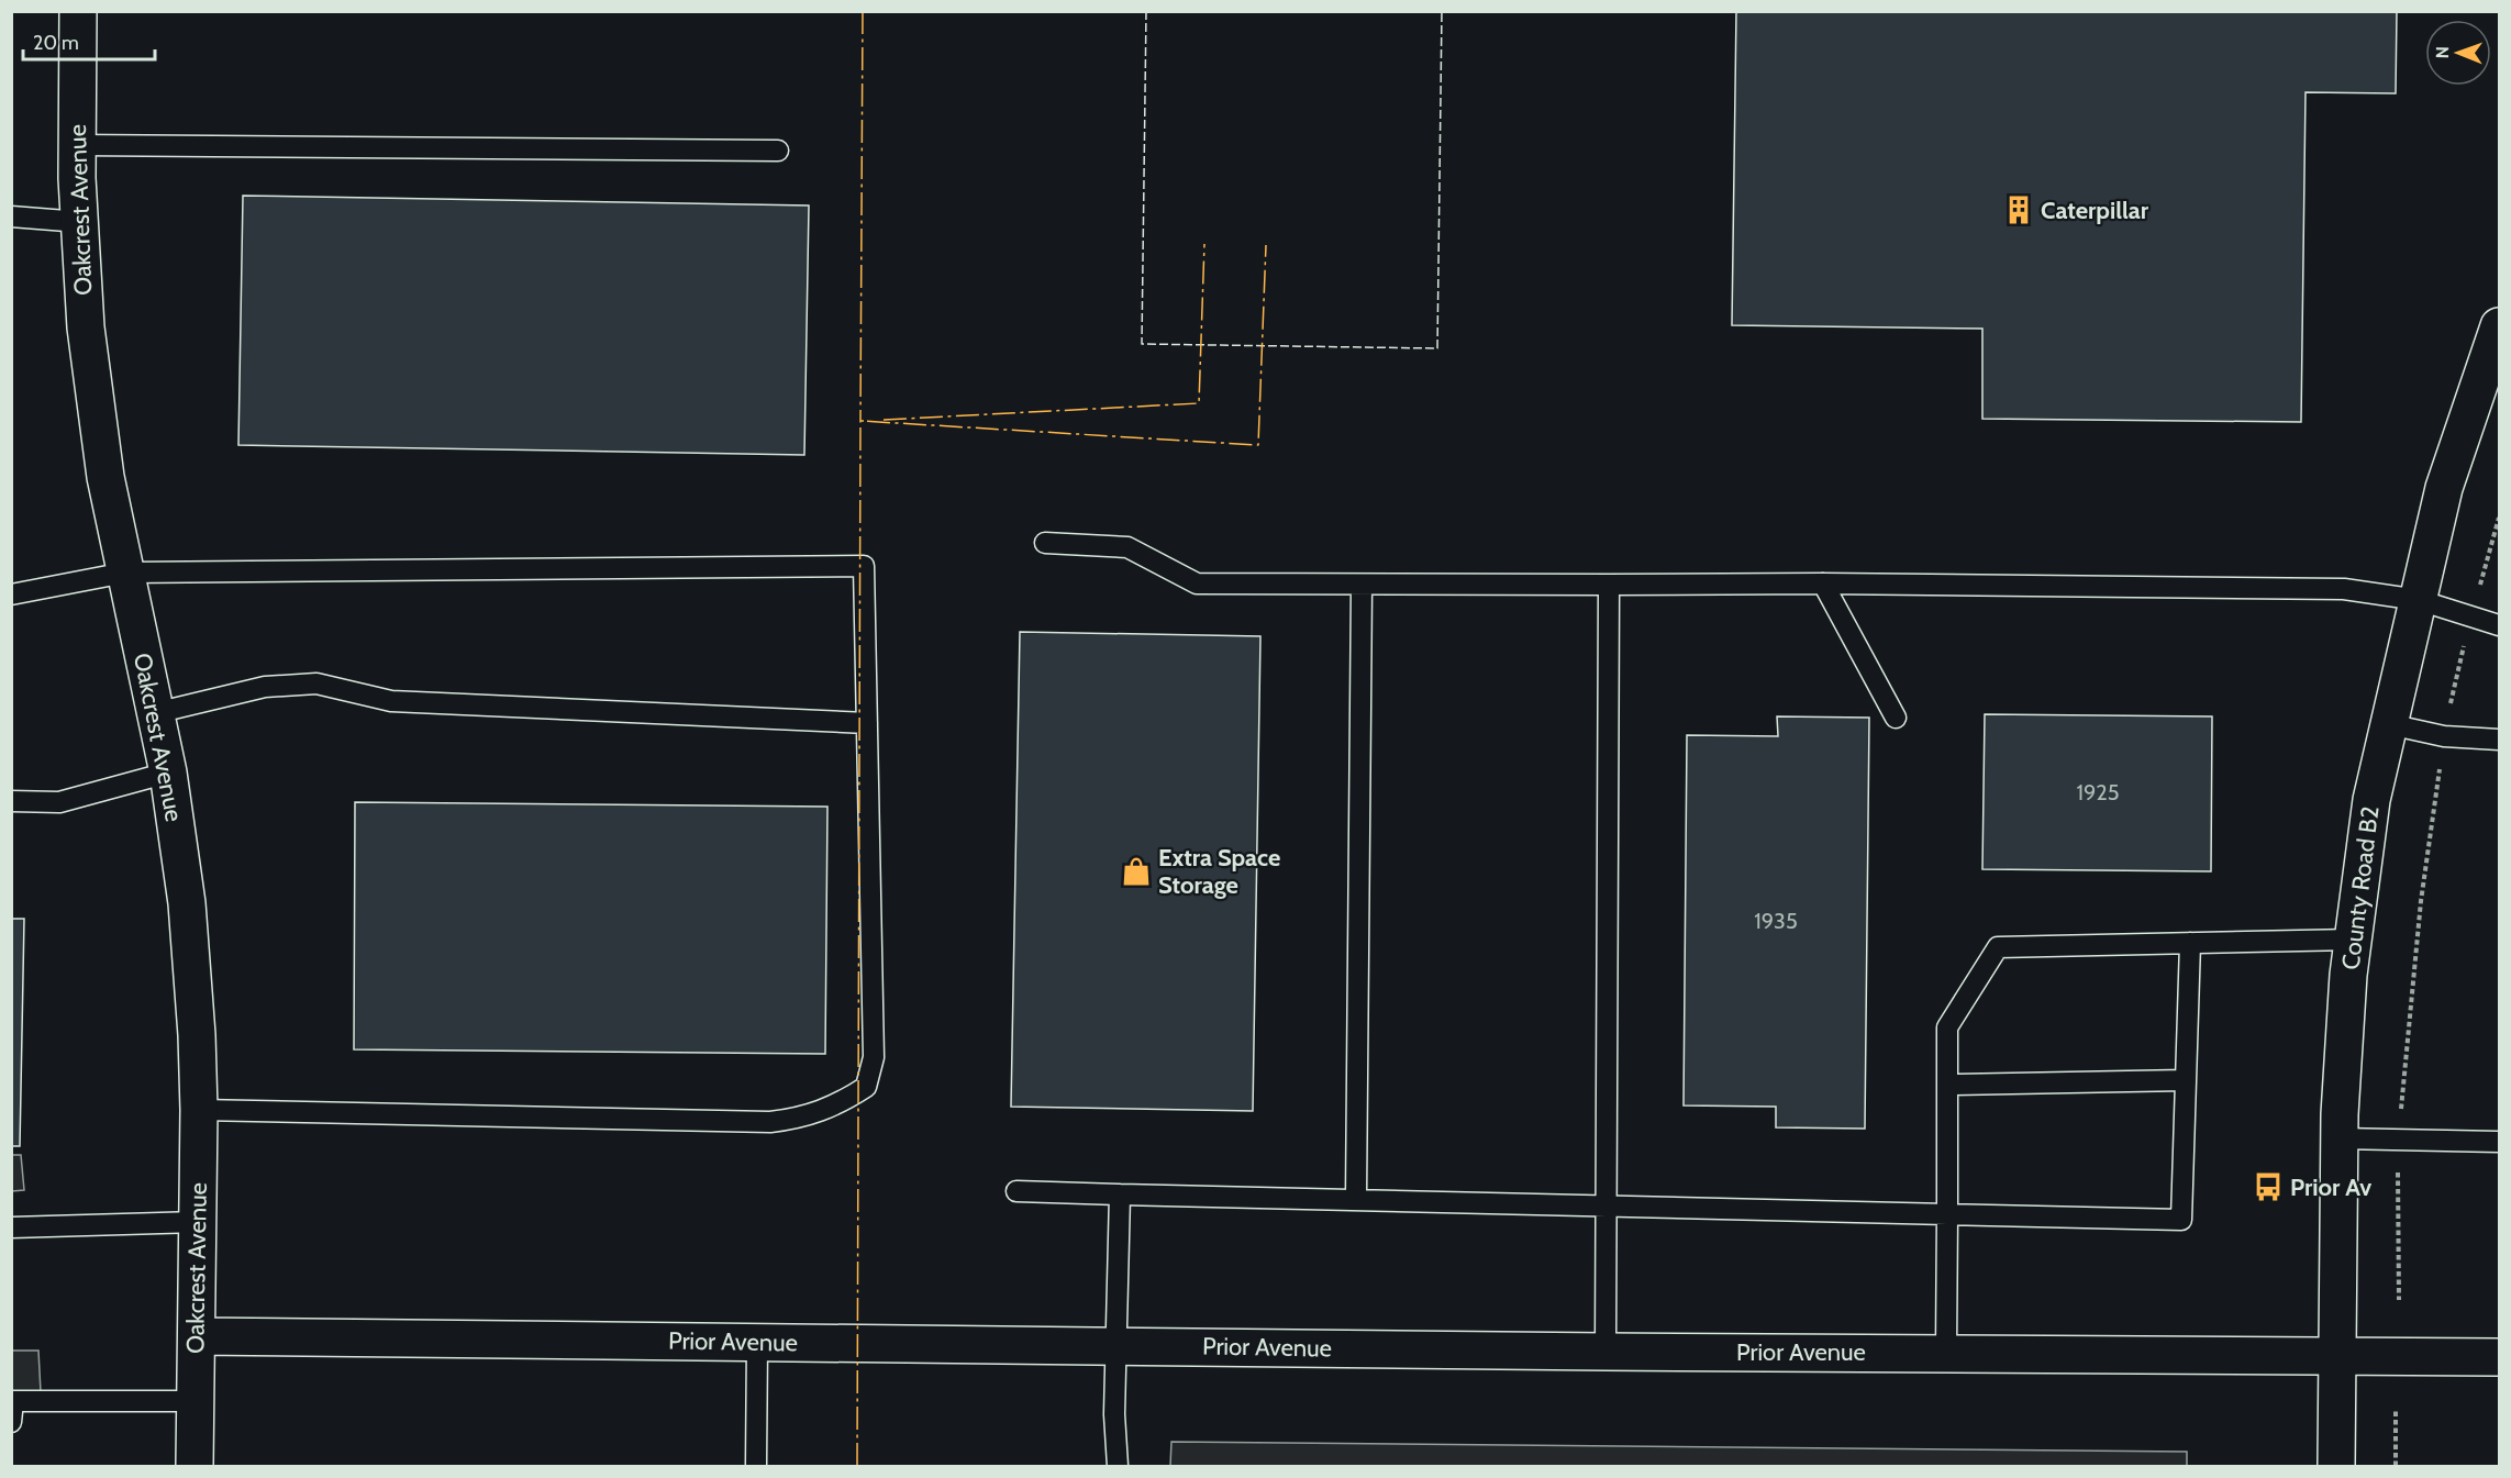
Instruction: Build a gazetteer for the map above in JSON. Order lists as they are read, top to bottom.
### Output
{
  "streets": {
    "street": ["Oakcrest Avenue", "County Road B2", "Prior Avenue"]
  },
  "crossings": [
    ["Oakcrest Avenue", "Prior Avenue"],
    ["County Road B2", "Prior Avenue"]
  ],
  "places": {
    "building": ["Caterpillar"],
    "shop": ["Extra Space Storage"],
    "bus stop": ["Prior Av"]
  },
  "house_numbers": ["1925", "1935"],
  "scale_bar": "20 m",
  "north": "left"
}
